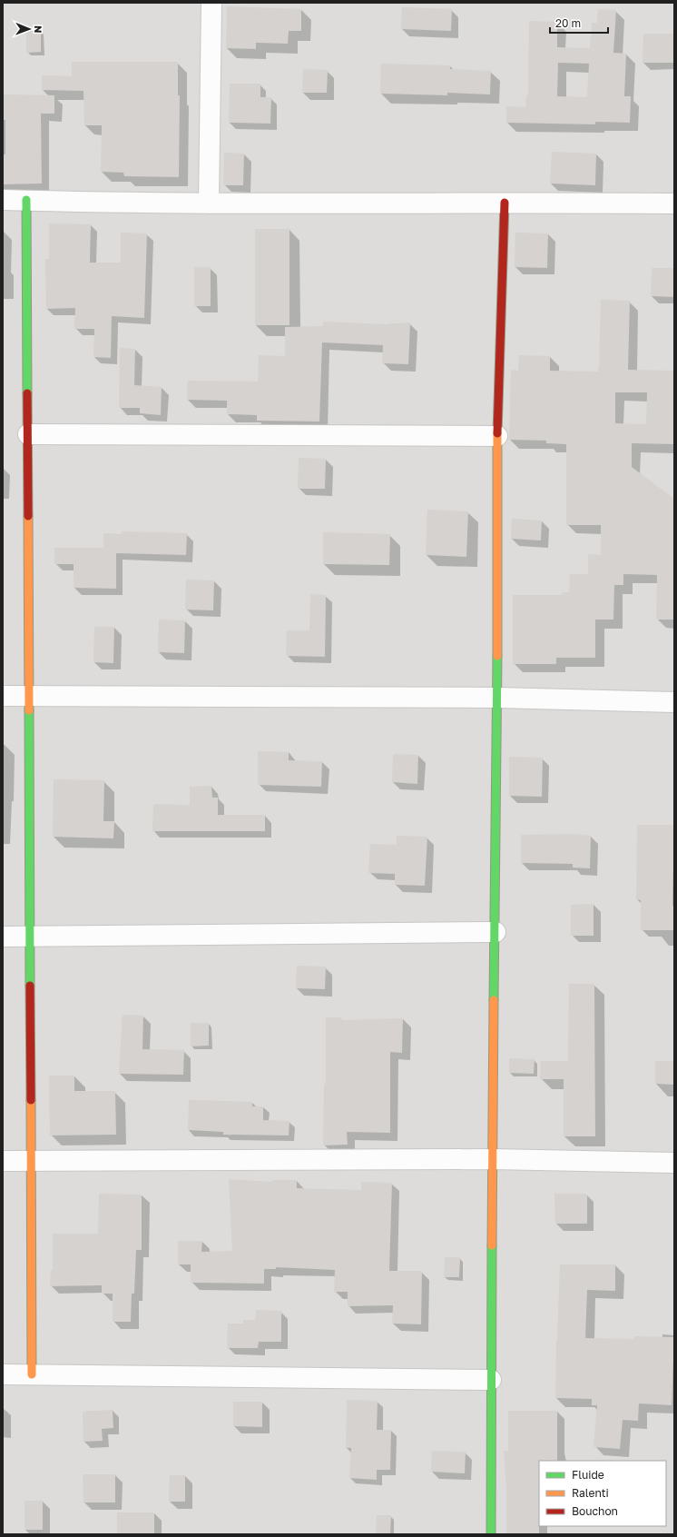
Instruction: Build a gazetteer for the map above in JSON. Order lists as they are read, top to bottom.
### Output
{
  "legend": ["Fluide", "Ralenti", "Bouchon"],
  "scale_bar": "20 m",
  "north": "right"
}
